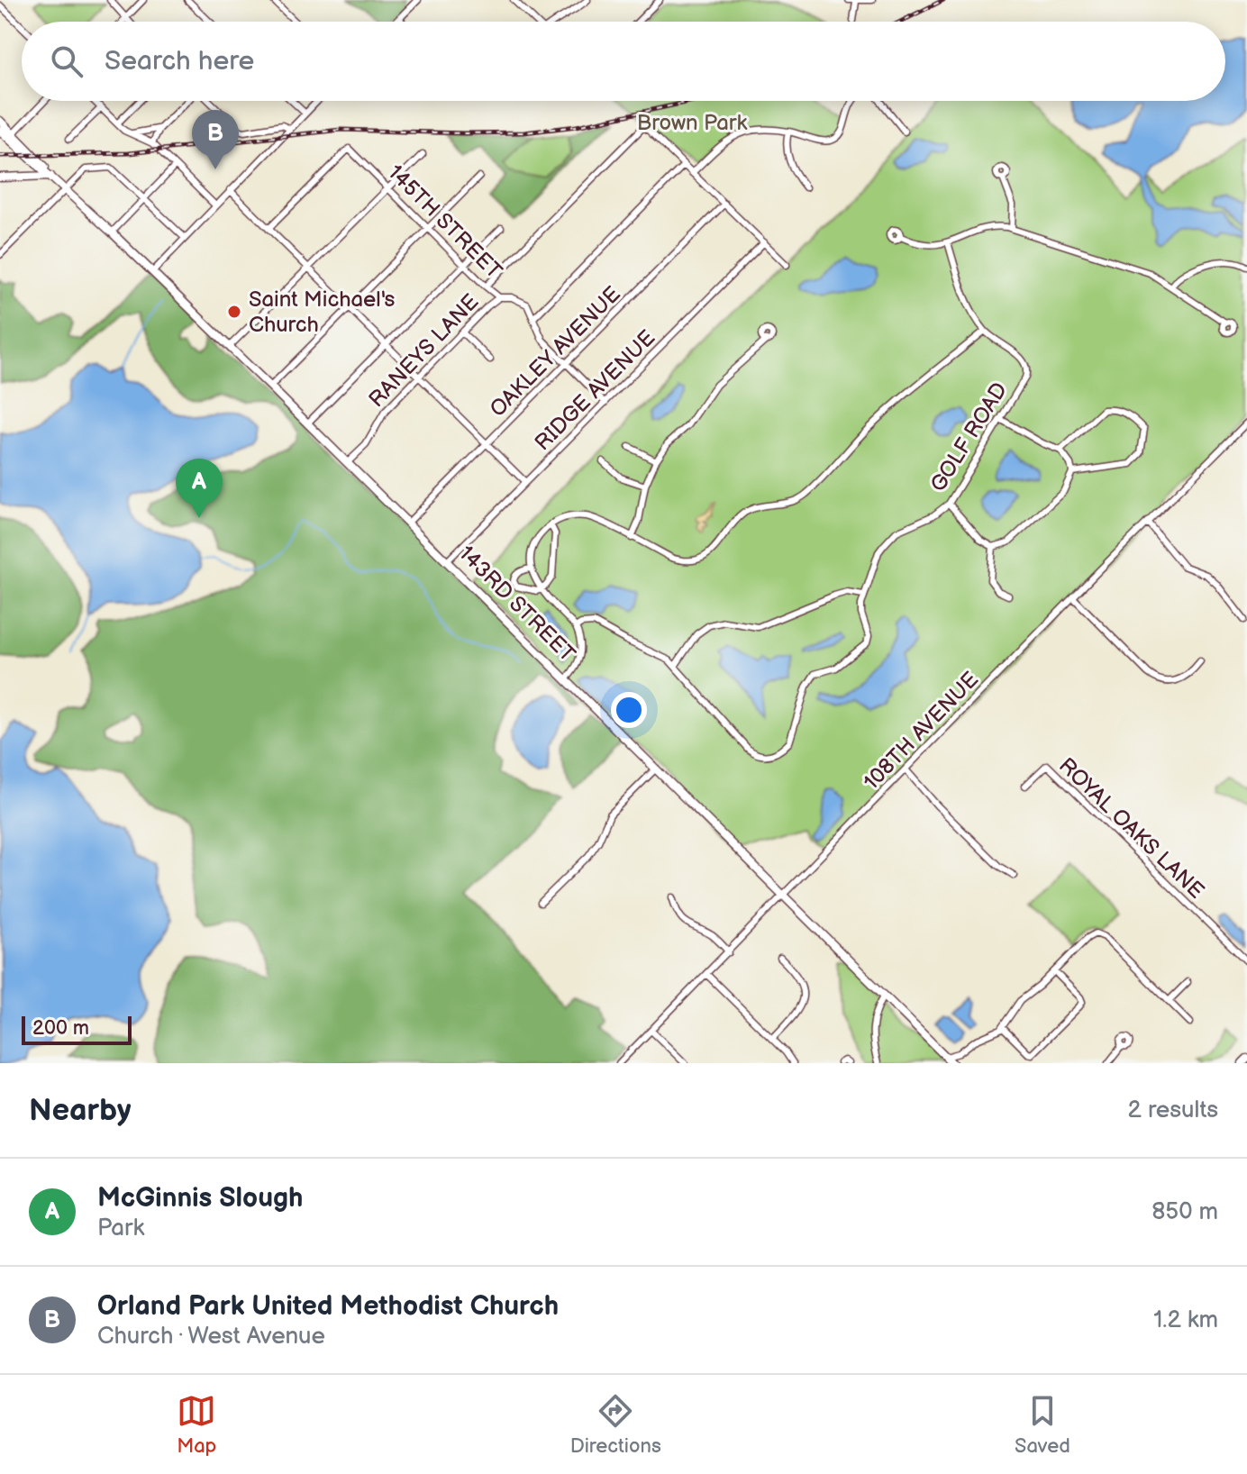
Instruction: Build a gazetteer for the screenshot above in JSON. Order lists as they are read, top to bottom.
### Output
{
  "streets": {
    "main road": ["143RD STREET"],
    "street": [
      "145TH STREET",
      "RANEYS LANE",
      "OAKLEY AVENUE",
      "RIDGE AVENUE",
      "GOLF ROAD",
      "108TH AVENUE",
      "ROYAL OAKS LANE"
    ]
  },
  "crossings": [
    ["145TH STREET", "RANEYS LANE"],
    ["145TH STREET", "OAKLEY AVENUE"],
    ["145TH STREET", "RIDGE AVENUE"],
    ["RANEYS LANE", "143RD STREET"],
    ["OAKLEY AVENUE", "143RD STREET"],
    ["RIDGE AVENUE", "143RD STREET"],
    ["143RD STREET", "108TH AVENUE"]
  ],
  "parks": ["Brown Park"],
  "places": ["Saint Michael's Church"],
  "scale_bar": "200 m",
  "page": {
    "search": "Search here",
    "pins": ["B", "A"],
    "scale": "200 m",
    "heading": ["Nearby", "2 results"],
    "list": [
      {
        "mark": "A",
        "name": "McGinnis Slough",
        "note": "Park",
        "value": "850 m"
      },
      {
        "mark": "B",
        "name": "Orland Park United Methodist Church",
        "note": "Church · West Avenue",
        "value": "1.2 km"
      }
    ],
    "nav": ["Map", "Directions", "Saved"]
  }
}
